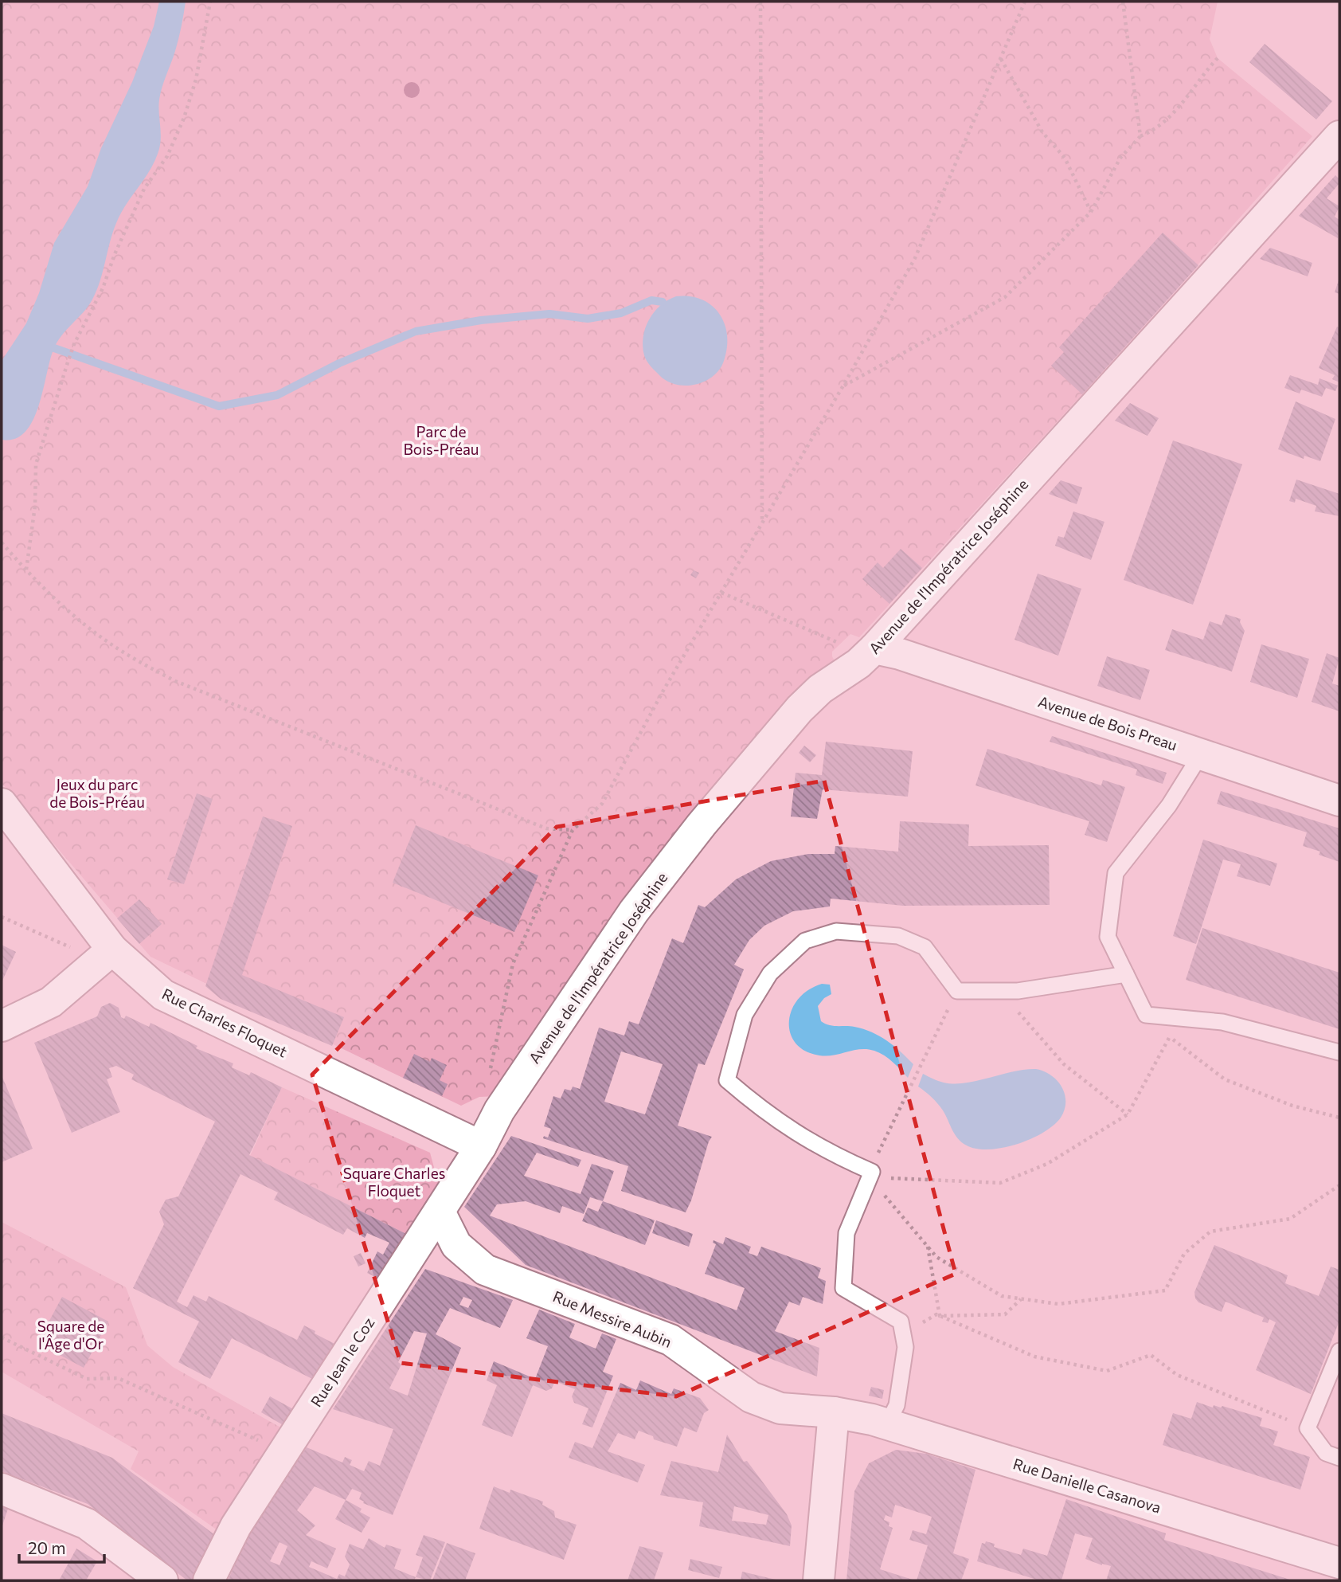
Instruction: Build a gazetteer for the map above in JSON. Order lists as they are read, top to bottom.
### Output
{
  "streets": {
    "street": [
      "Avenue de l'Impératrice Joséphine",
      "Avenue de Bois Preau",
      "Rue Charles Floquet",
      "Rue Messire Aubin",
      "Rue Jean le Coz",
      "Rue Danielle Casanova"
    ]
  },
  "crossings": [
    ["Avenue de l'Impératrice Joséphine", "Avenue de Bois Preau"],
    ["Avenue de l'Impératrice Joséphine", "Rue Charles Floquet"],
    ["Avenue de l'Impératrice Joséphine", "Rue Jean le Coz"],
    ["Rue Charles Floquet", "Rue Jean le Coz"],
    ["Rue Messire Aubin", "Rue Jean le Coz"],
    ["Rue Messire Aubin", "Rue Danielle Casanova"]
  ],
  "parks": [
    "Parc de Bois-Préau",
    "Jeux du parc de Bois-Préau",
    "Square Charles Floquet",
    "Square de l'Âge d'Or"
  ],
  "scale_bar": "20 m"
}
